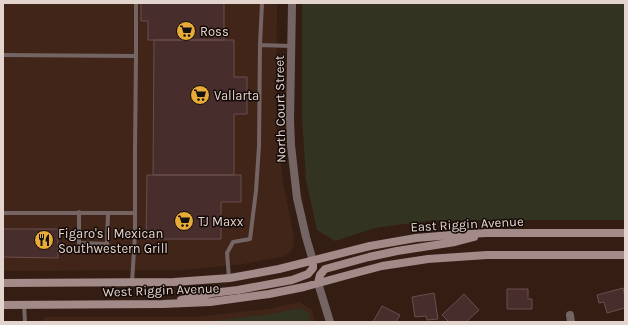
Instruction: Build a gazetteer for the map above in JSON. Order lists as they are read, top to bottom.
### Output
{
  "streets": {
    "main road": ["East Riggin Avenue", "West Riggin Avenue"],
    "street": ["North Court Street"]
  },
  "crossings": [
    ["North Court Street", "East Riggin Avenue"],
    ["North Court Street", "West Riggin Avenue"],
    ["East Riggin Avenue", "West Riggin Avenue"]
  ],
  "places": {
    "supermarket": ["Ross", "Vallarta", "TJ Maxx"],
    "restaurant": ["Figaro's | Mexican Southwestern Grill"]
  }
}
